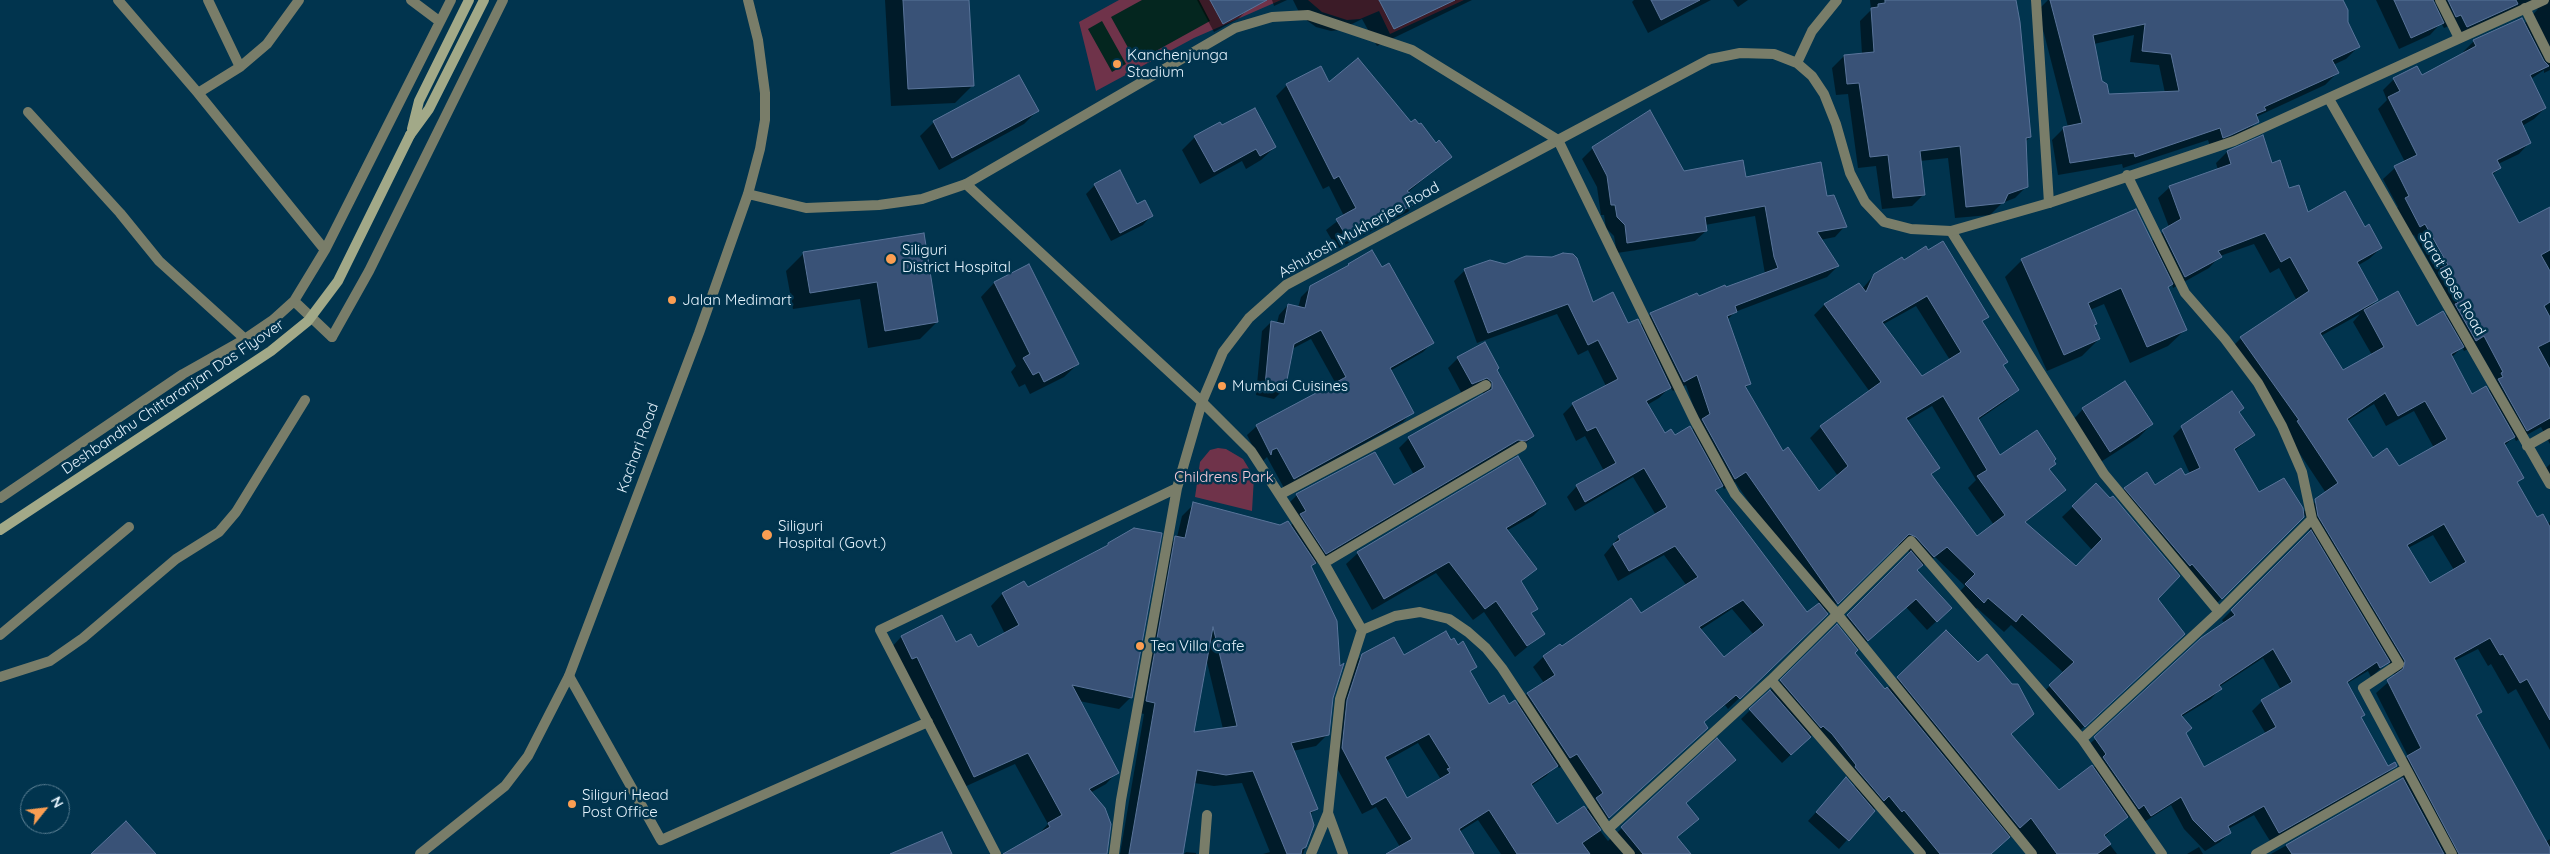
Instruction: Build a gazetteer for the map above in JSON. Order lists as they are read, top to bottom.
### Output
{
  "streets": {
    "main road": ["Deshbandhu Chittaranjan Das Flyover"],
    "street": ["Ashutosh Mukherjee Road", "Sarat Bose Road", "Kachari Road"]
  },
  "parks": ["Childrens Park"],
  "places": [
    "Kanchenjunga Stadium",
    "Siliguri District Hospital",
    "Jalan Medimart",
    "Mumbai Cuisines",
    "Siliguri Hospital (Govt.)",
    "Tea Villa Cafe",
    "Siliguri Head Post Office"
  ],
  "north": "top right"
}
